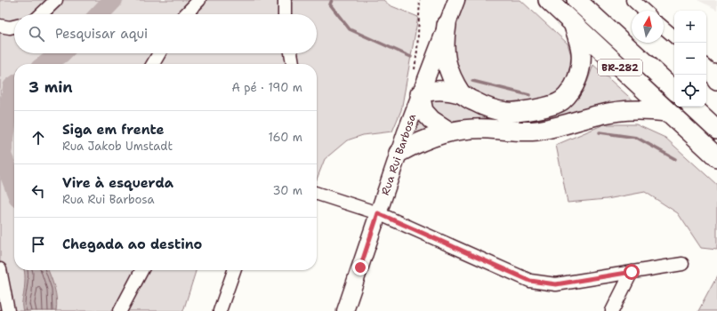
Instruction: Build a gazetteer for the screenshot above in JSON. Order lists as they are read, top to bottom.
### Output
{
  "streets": {
    "highway": ["BR-282"],
    "main road": ["Rua Rui Barbosa"]
  },
  "north": "top",
  "page": {
    "map_buttons": ["+", "−"],
    "search": "Pesquisar aqui",
    "heading": ["3 min", "A pé · 190 m"],
    "list": [
      ["Siga em frente", "Rua Jakob Umstadt", "160 m"],
      ["Vire à esquerda", "Rua Rui Barbosa", "30 m"],
      "Chegada ao destino"
    ]
  }
}
